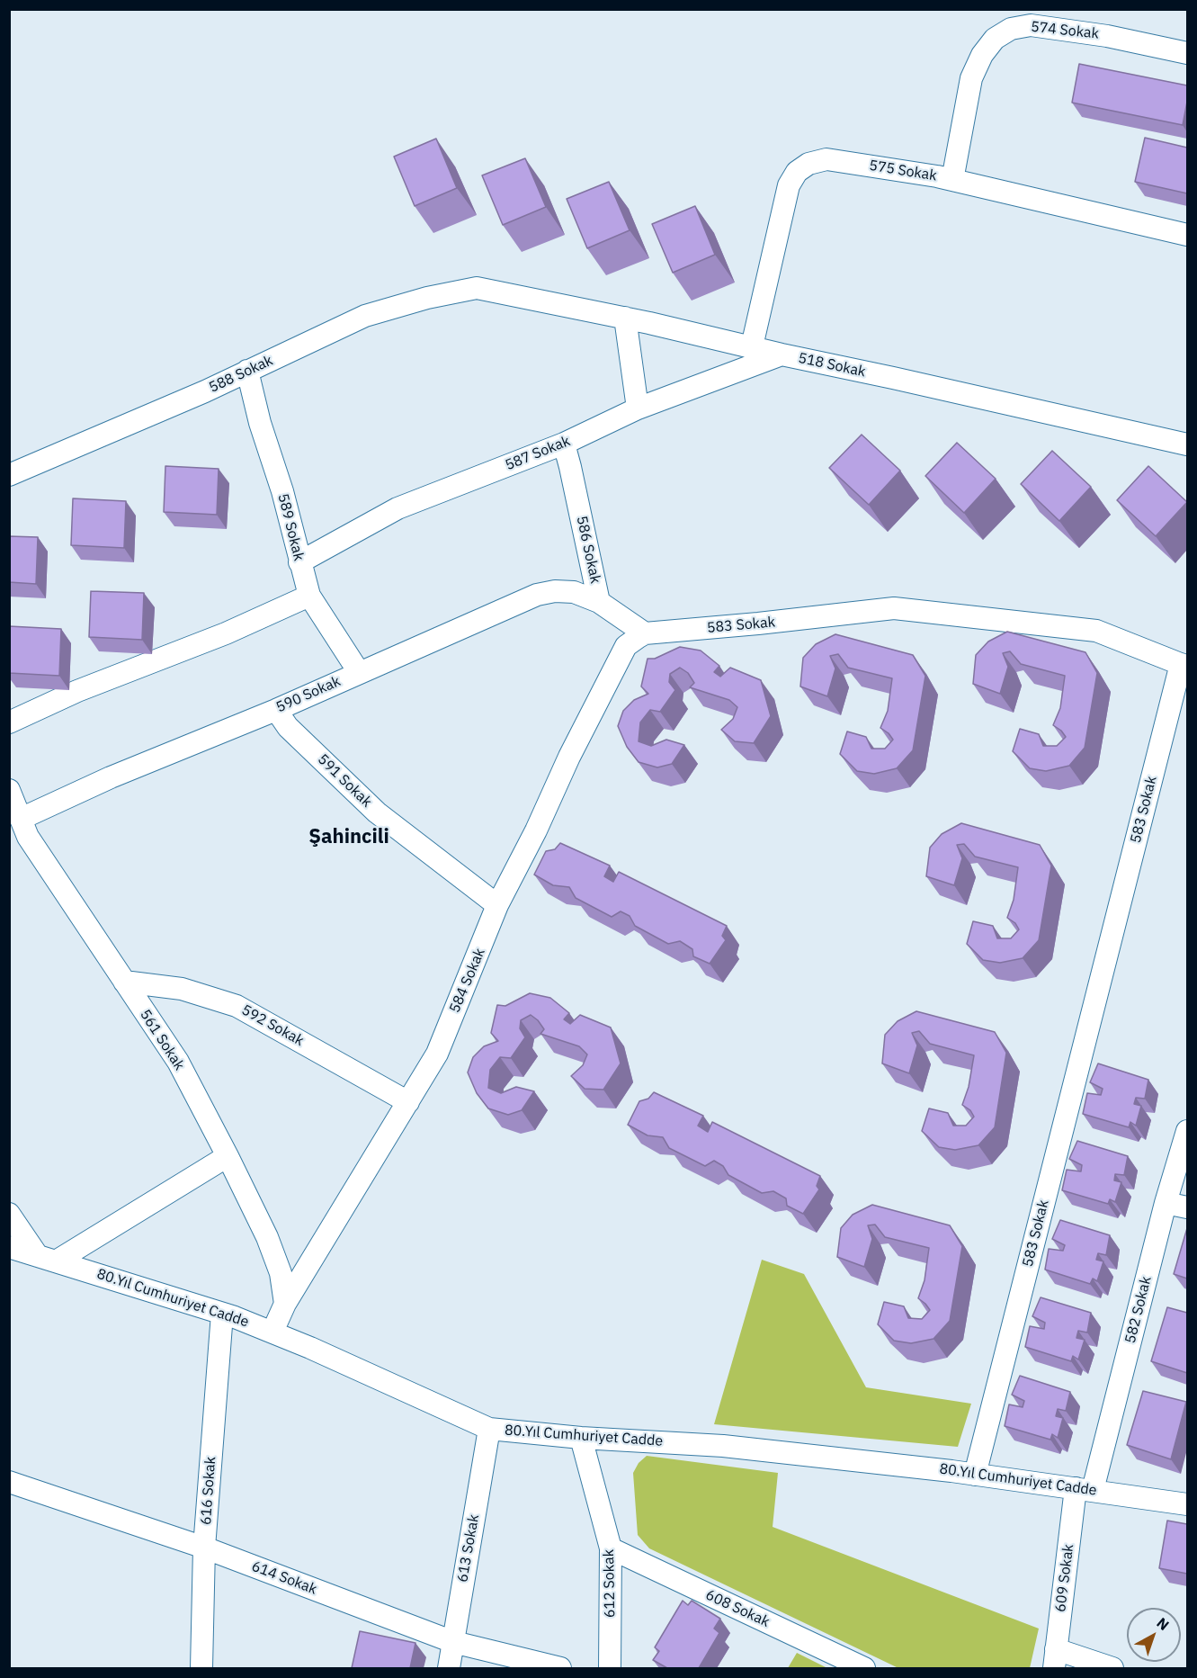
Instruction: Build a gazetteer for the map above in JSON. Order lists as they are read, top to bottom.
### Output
{
  "streets": {
    "street": [
      "574 Sokak",
      "575 Sokak",
      "518 Sokak",
      "588 Sokak",
      "587 Sokak",
      "589 Sokak",
      "586 Sokak",
      "583 Sokak",
      "590 Sokak",
      "591 Sokak",
      "584 Sokak",
      "592 Sokak",
      "561 Sokak",
      "80.Yıl Cumhuriyet Cadde",
      "582 Sokak",
      "616 Sokak",
      "613 Sokak",
      "614 Sokak",
      "609 Sokak",
      "612 Sokak",
      "608 Sokak"
    ]
  },
  "crossings": [
    ["574 Sokak", "575 Sokak"],
    ["575 Sokak", "518 Sokak"],
    ["518 Sokak", "588 Sokak"],
    ["518 Sokak", "587 Sokak"],
    ["588 Sokak", "589 Sokak"],
    ["587 Sokak", "589 Sokak"],
    ["587 Sokak", "586 Sokak"],
    ["589 Sokak", "590 Sokak"],
    ["586 Sokak", "583 Sokak"],
    ["586 Sokak", "590 Sokak"],
    ["586 Sokak", "584 Sokak"],
    ["583 Sokak", "584 Sokak"],
    ["583 Sokak", "80.Yıl Cumhuriyet Cadde"],
    ["590 Sokak", "591 Sokak"],
    ["590 Sokak", "561 Sokak"],
    ["591 Sokak", "584 Sokak"],
    ["584 Sokak", "592 Sokak"],
    ["584 Sokak", "561 Sokak"],
    ["584 Sokak", "80.Yıl Cumhuriyet Cadde"],
    ["592 Sokak", "561 Sokak"],
    ["80.Yıl Cumhuriyet Cadde", "582 Sokak"],
    ["80.Yıl Cumhuriyet Cadde", "616 Sokak"],
    ["80.Yıl Cumhuriyet Cadde", "613 Sokak"],
    ["80.Yıl Cumhuriyet Cadde", "609 Sokak"],
    ["80.Yıl Cumhuriyet Cadde", "612 Sokak"],
    ["582 Sokak", "609 Sokak"],
    ["616 Sokak", "614 Sokak"],
    ["613 Sokak", "614 Sokak"],
    ["612 Sokak", "608 Sokak"]
  ],
  "districts": ["Şahincili"],
  "north": "top right"
}
